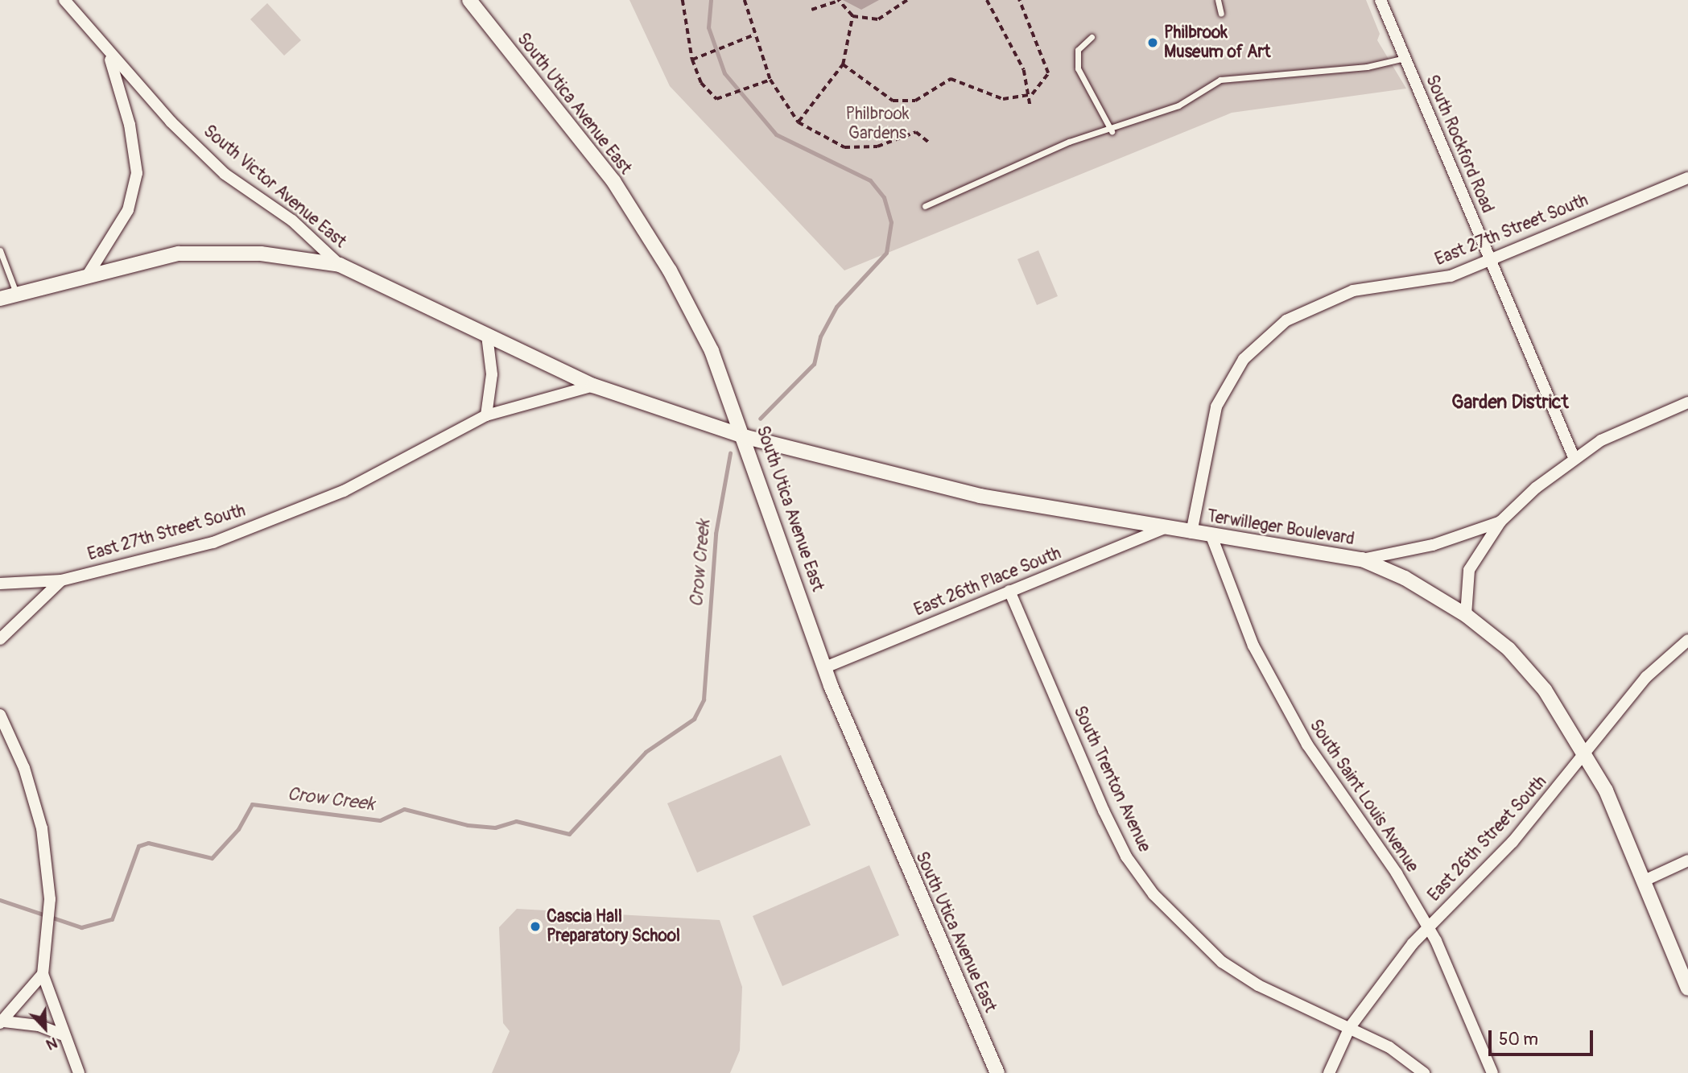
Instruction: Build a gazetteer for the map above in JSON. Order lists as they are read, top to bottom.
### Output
{
  "streets": {
    "street": [
      "South Utica Avenue East",
      "South Rockford Road",
      "South Victor Avenue East",
      "East 27th Street South",
      "Terwilleger Boulevard",
      "East 26th Place South",
      "South Trenton Avenue",
      "South Saint Louis Avenue",
      "East 26th Street South"
    ]
  },
  "crossings": [
    ["South Utica Avenue East", "Terwilleger Boulevard"],
    ["South Utica Avenue East", "East 26th Place South"],
    ["South Rockford Road", "East 27th Street South"],
    ["South Victor Avenue East", "East 27th Street South"],
    ["East 27th Street South", "Terwilleger Boulevard"],
    ["Terwilleger Boulevard", "East 26th Place South"],
    ["Terwilleger Boulevard", "South Saint Louis Avenue"],
    ["Terwilleger Boulevard", "East 26th Street South"],
    ["East 26th Place South", "South Trenton Avenue"],
    ["South Trenton Avenue", "East 26th Street South"],
    ["South Saint Louis Avenue", "East 26th Street South"]
  ],
  "districts": ["Garden District"],
  "water": ["Crow Creek"],
  "parks": ["Philbrook Gardens"],
  "places": ["Philbrook Museum of Art", "Cascia Hall Preparatory School"],
  "scale_bar": "50 m",
  "north": "bottom right"
}
